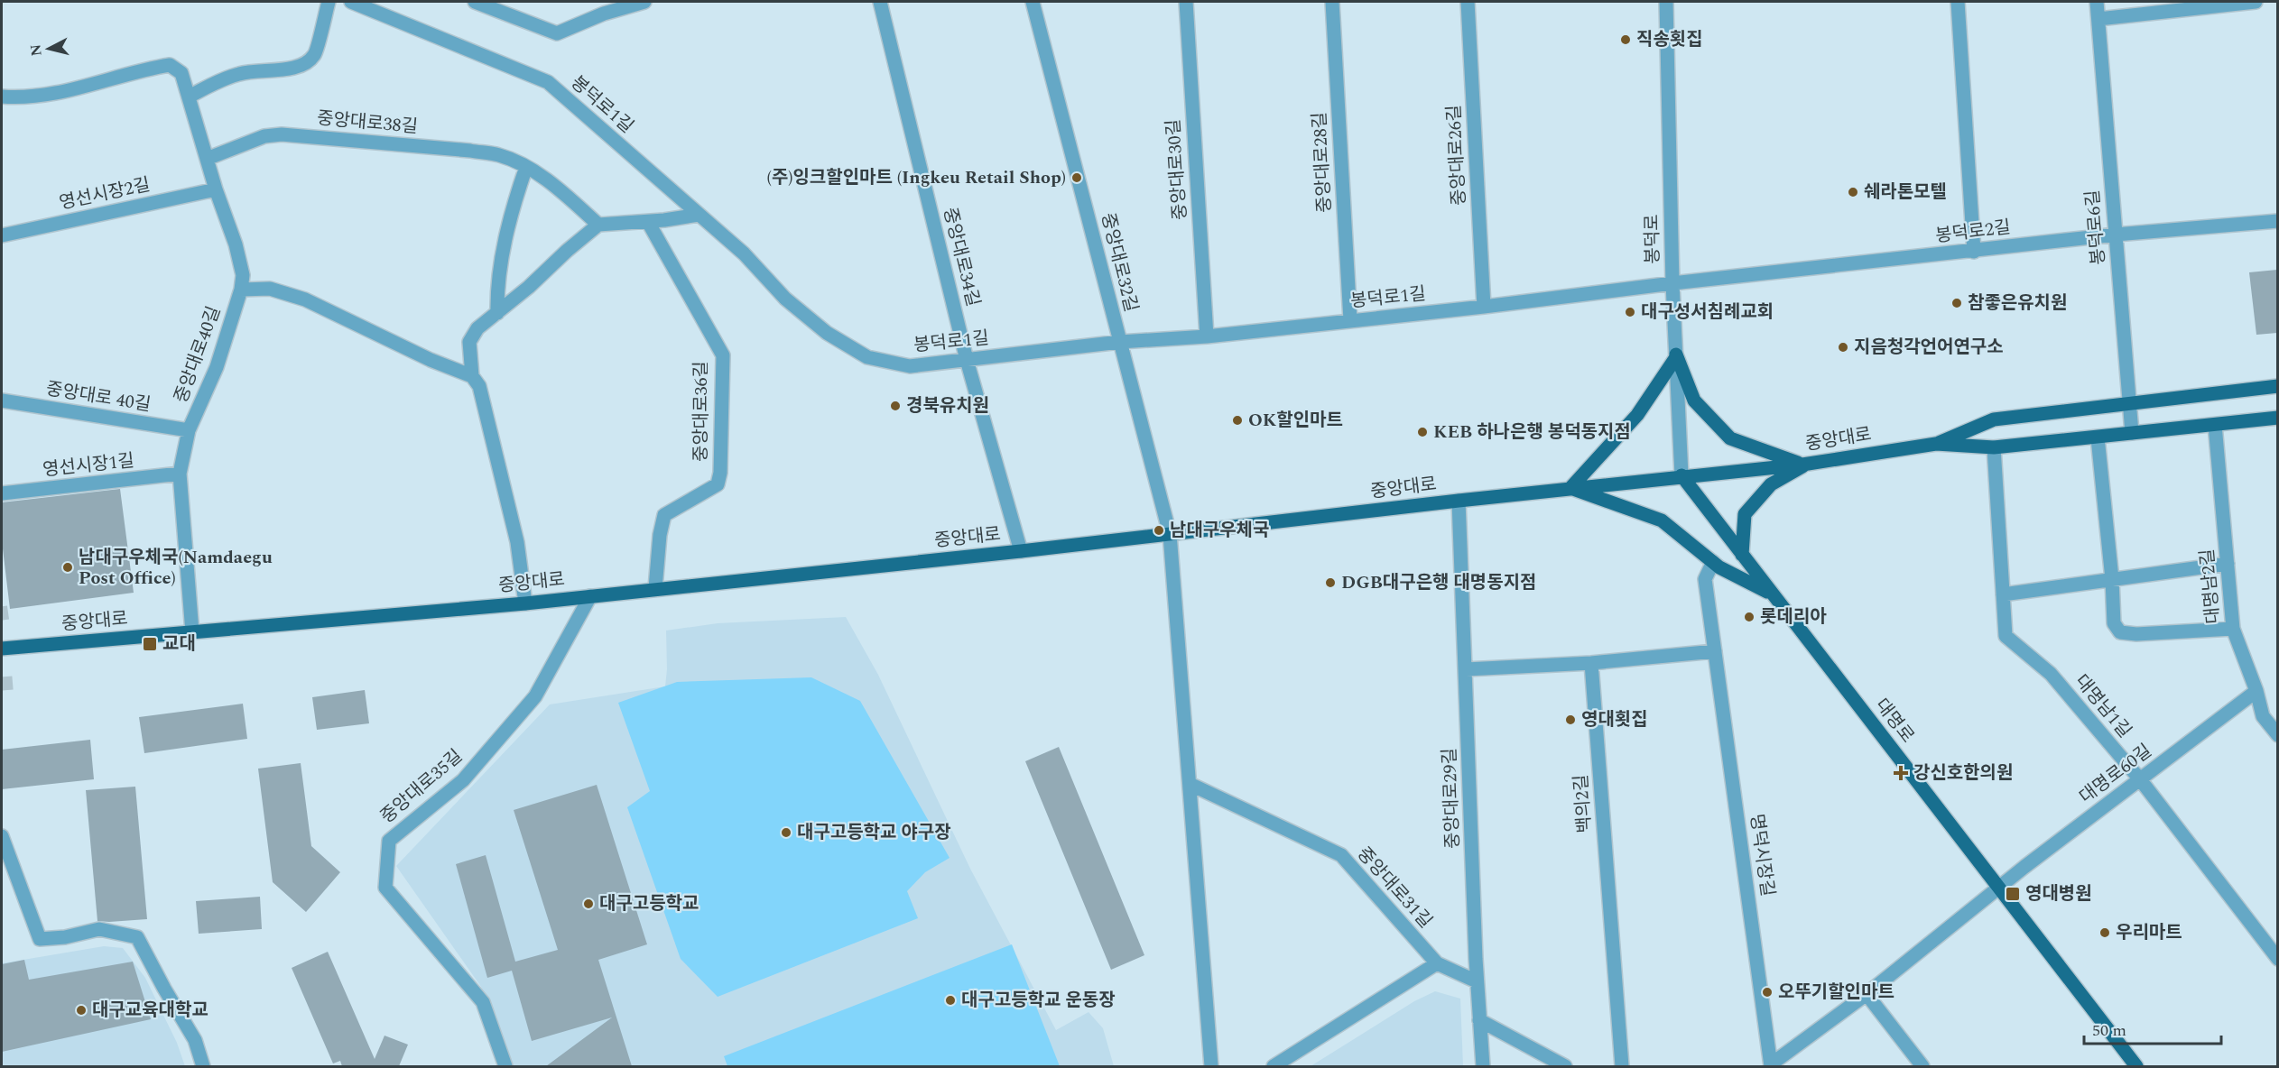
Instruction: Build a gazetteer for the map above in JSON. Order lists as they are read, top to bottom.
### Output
{
  "streets": {
    "main road": ["중앙대로", "대명로"],
    "street": [
      "봉덕로1길",
      "중앙대로38길",
      "중앙대로26길",
      "중앙대로28길",
      "중앙대로30길",
      "영선시장2길",
      "봉덕로6길",
      "봉덕로2길",
      "봉덕로",
      "중앙대로34길",
      "중앙대로32길",
      "중앙대로40길",
      "중앙대로 40길",
      "중앙대로36길",
      "영선시장1길",
      "대명남2길",
      "대명남1길",
      "대명로60길",
      "중앙대로35길",
      "중앙대로29길",
      "백의2길",
      "명덕시장길",
      "중앙대로31길"
    ]
  },
  "crossings": [
    ["봉덕로1길", "중앙대로26길"],
    ["봉덕로1길", "중앙대로28길"],
    ["봉덕로1길", "중앙대로30길"],
    ["봉덕로1길", "봉덕로2길"],
    ["봉덕로1길", "봉덕로"],
    ["봉덕로1길", "중앙대로34길"],
    ["봉덕로1길", "중앙대로32길"],
    ["중앙대로38길", "중앙대로40길"],
    ["영선시장2길", "중앙대로40길"],
    ["봉덕로6길", "봉덕로2길"],
    ["봉덕로6길", "중앙대로"],
    ["봉덕로2길", "봉덕로"],
    ["봉덕로", "중앙대로"],
    ["봉덕로", "대명로"],
    ["중앙대로34길", "중앙대로"],
    ["중앙대로32길", "중앙대로"],
    ["중앙대로40길", "중앙대로 40길"],
    ["중앙대로40길", "중앙대로"],
    ["중앙대로40길", "영선시장1길"],
    ["중앙대로36길", "중앙대로"],
    ["중앙대로", "대명남2길"],
    ["중앙대로", "대명남1길"],
    ["중앙대로", "대명로"],
    ["중앙대로", "중앙대로35길"],
    ["중앙대로", "중앙대로29길"],
    ["대명남2길", "대명로60길"],
    ["대명남1길", "대명로60길"],
    ["대명로", "대명로60길"],
    ["대명로", "명덕시장길"],
    ["대명로60길", "명덕시장길"],
    ["중앙대로29길", "중앙대로31길"]
  ],
  "places": {
    "other": [
      "직송횟집",
      "(주)잉크할인마트 (Ingkeu Retail Shop)",
      "쉐라톤모텔",
      "참좋은유치원",
      "대구성서침례교회",
      "지음청각언어연구소",
      "경북유치원",
      "OK할인마트",
      "KEB 하나은행 봉덕동지점",
      "남대구우체국",
      "남대구우체국(Namdaegu Post Office)",
      "DGB대구은행 대명동지점",
      "롯데리아",
      "영대횟집",
      "대구고등학교 야구장",
      "대구고등학교",
      "우리마트",
      "오뚜기할인마트",
      "대구고등학교 운동장",
      "대구교육대학교"
    ],
    "transit": ["교대", "영대병원"],
    "health": ["강신호한의원"]
  },
  "scale_bar": "50 m",
  "north": "left"
}
